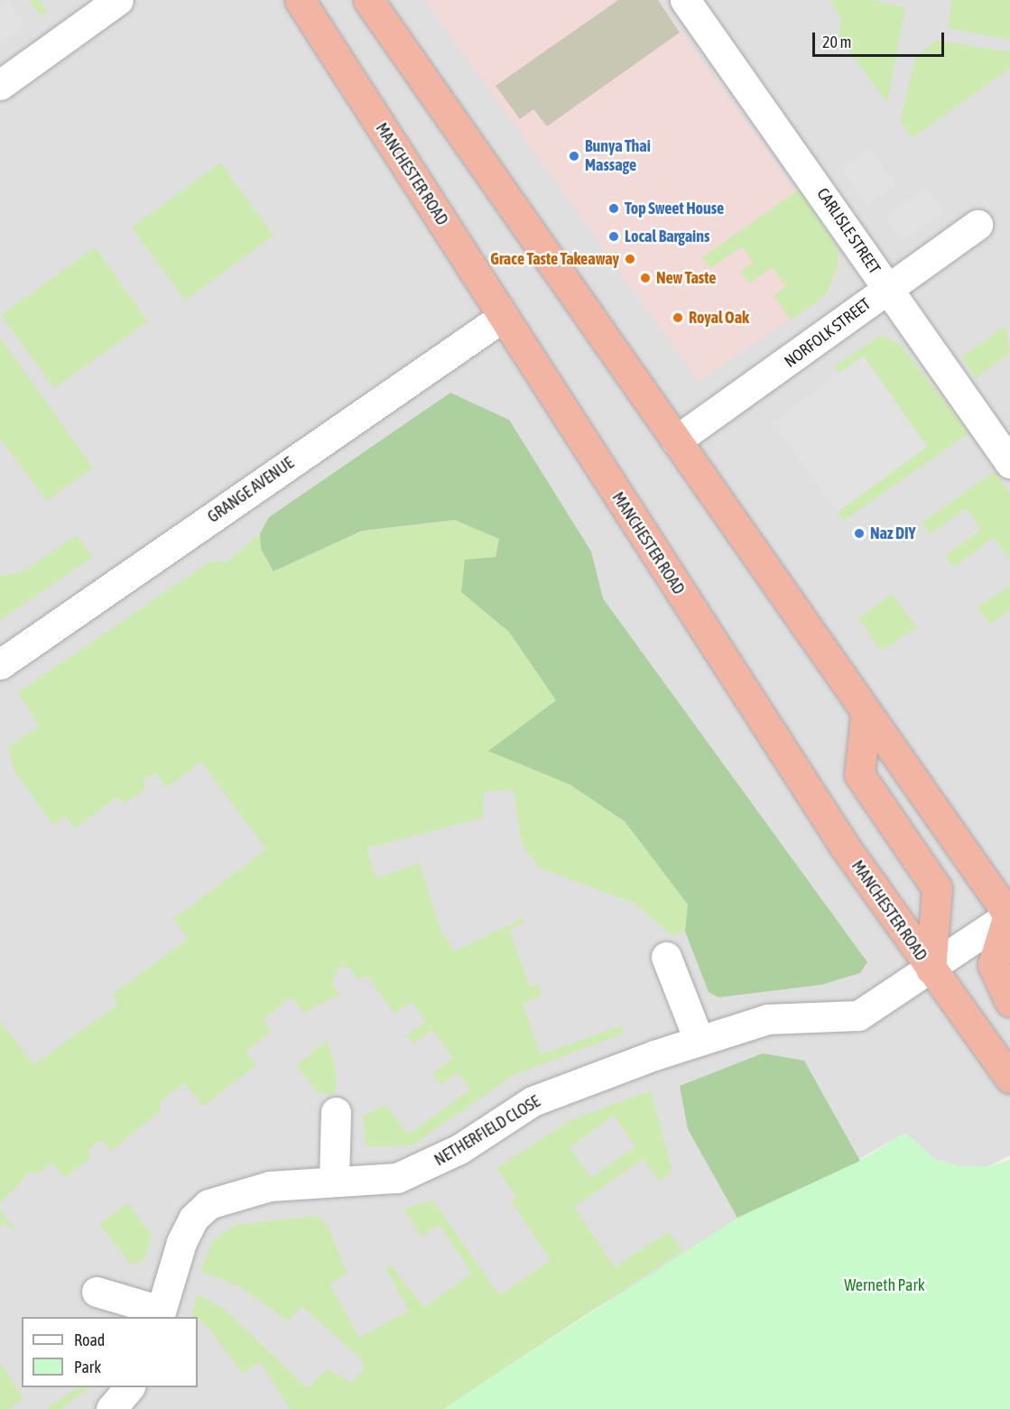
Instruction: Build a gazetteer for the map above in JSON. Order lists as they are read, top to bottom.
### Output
{
  "streets": {
    "highway": ["MANCHESTER ROAD"],
    "street": [
      "CARLISLE STREET",
      "NORFOLK STREET",
      "GRANGE AVENUE",
      "NETHERFIELD CLOSE"
    ]
  },
  "crossings": [
    ["MANCHESTER ROAD", "GRANGE AVENUE"],
    ["MANCHESTER ROAD", "NETHERFIELD CLOSE"],
    ["CARLISLE STREET", "NORFOLK STREET"]
  ],
  "parks": ["Werneth Park"],
  "places": [
    "Bunya Thai Massage",
    "Top Sweet House",
    "Local Bargains",
    "Grace Taste Takeaway",
    "New Taste",
    "Royal Oak",
    "Naz DIY"
  ],
  "legend": ["Road", "Park"],
  "scale_bar": "20 m"
}
